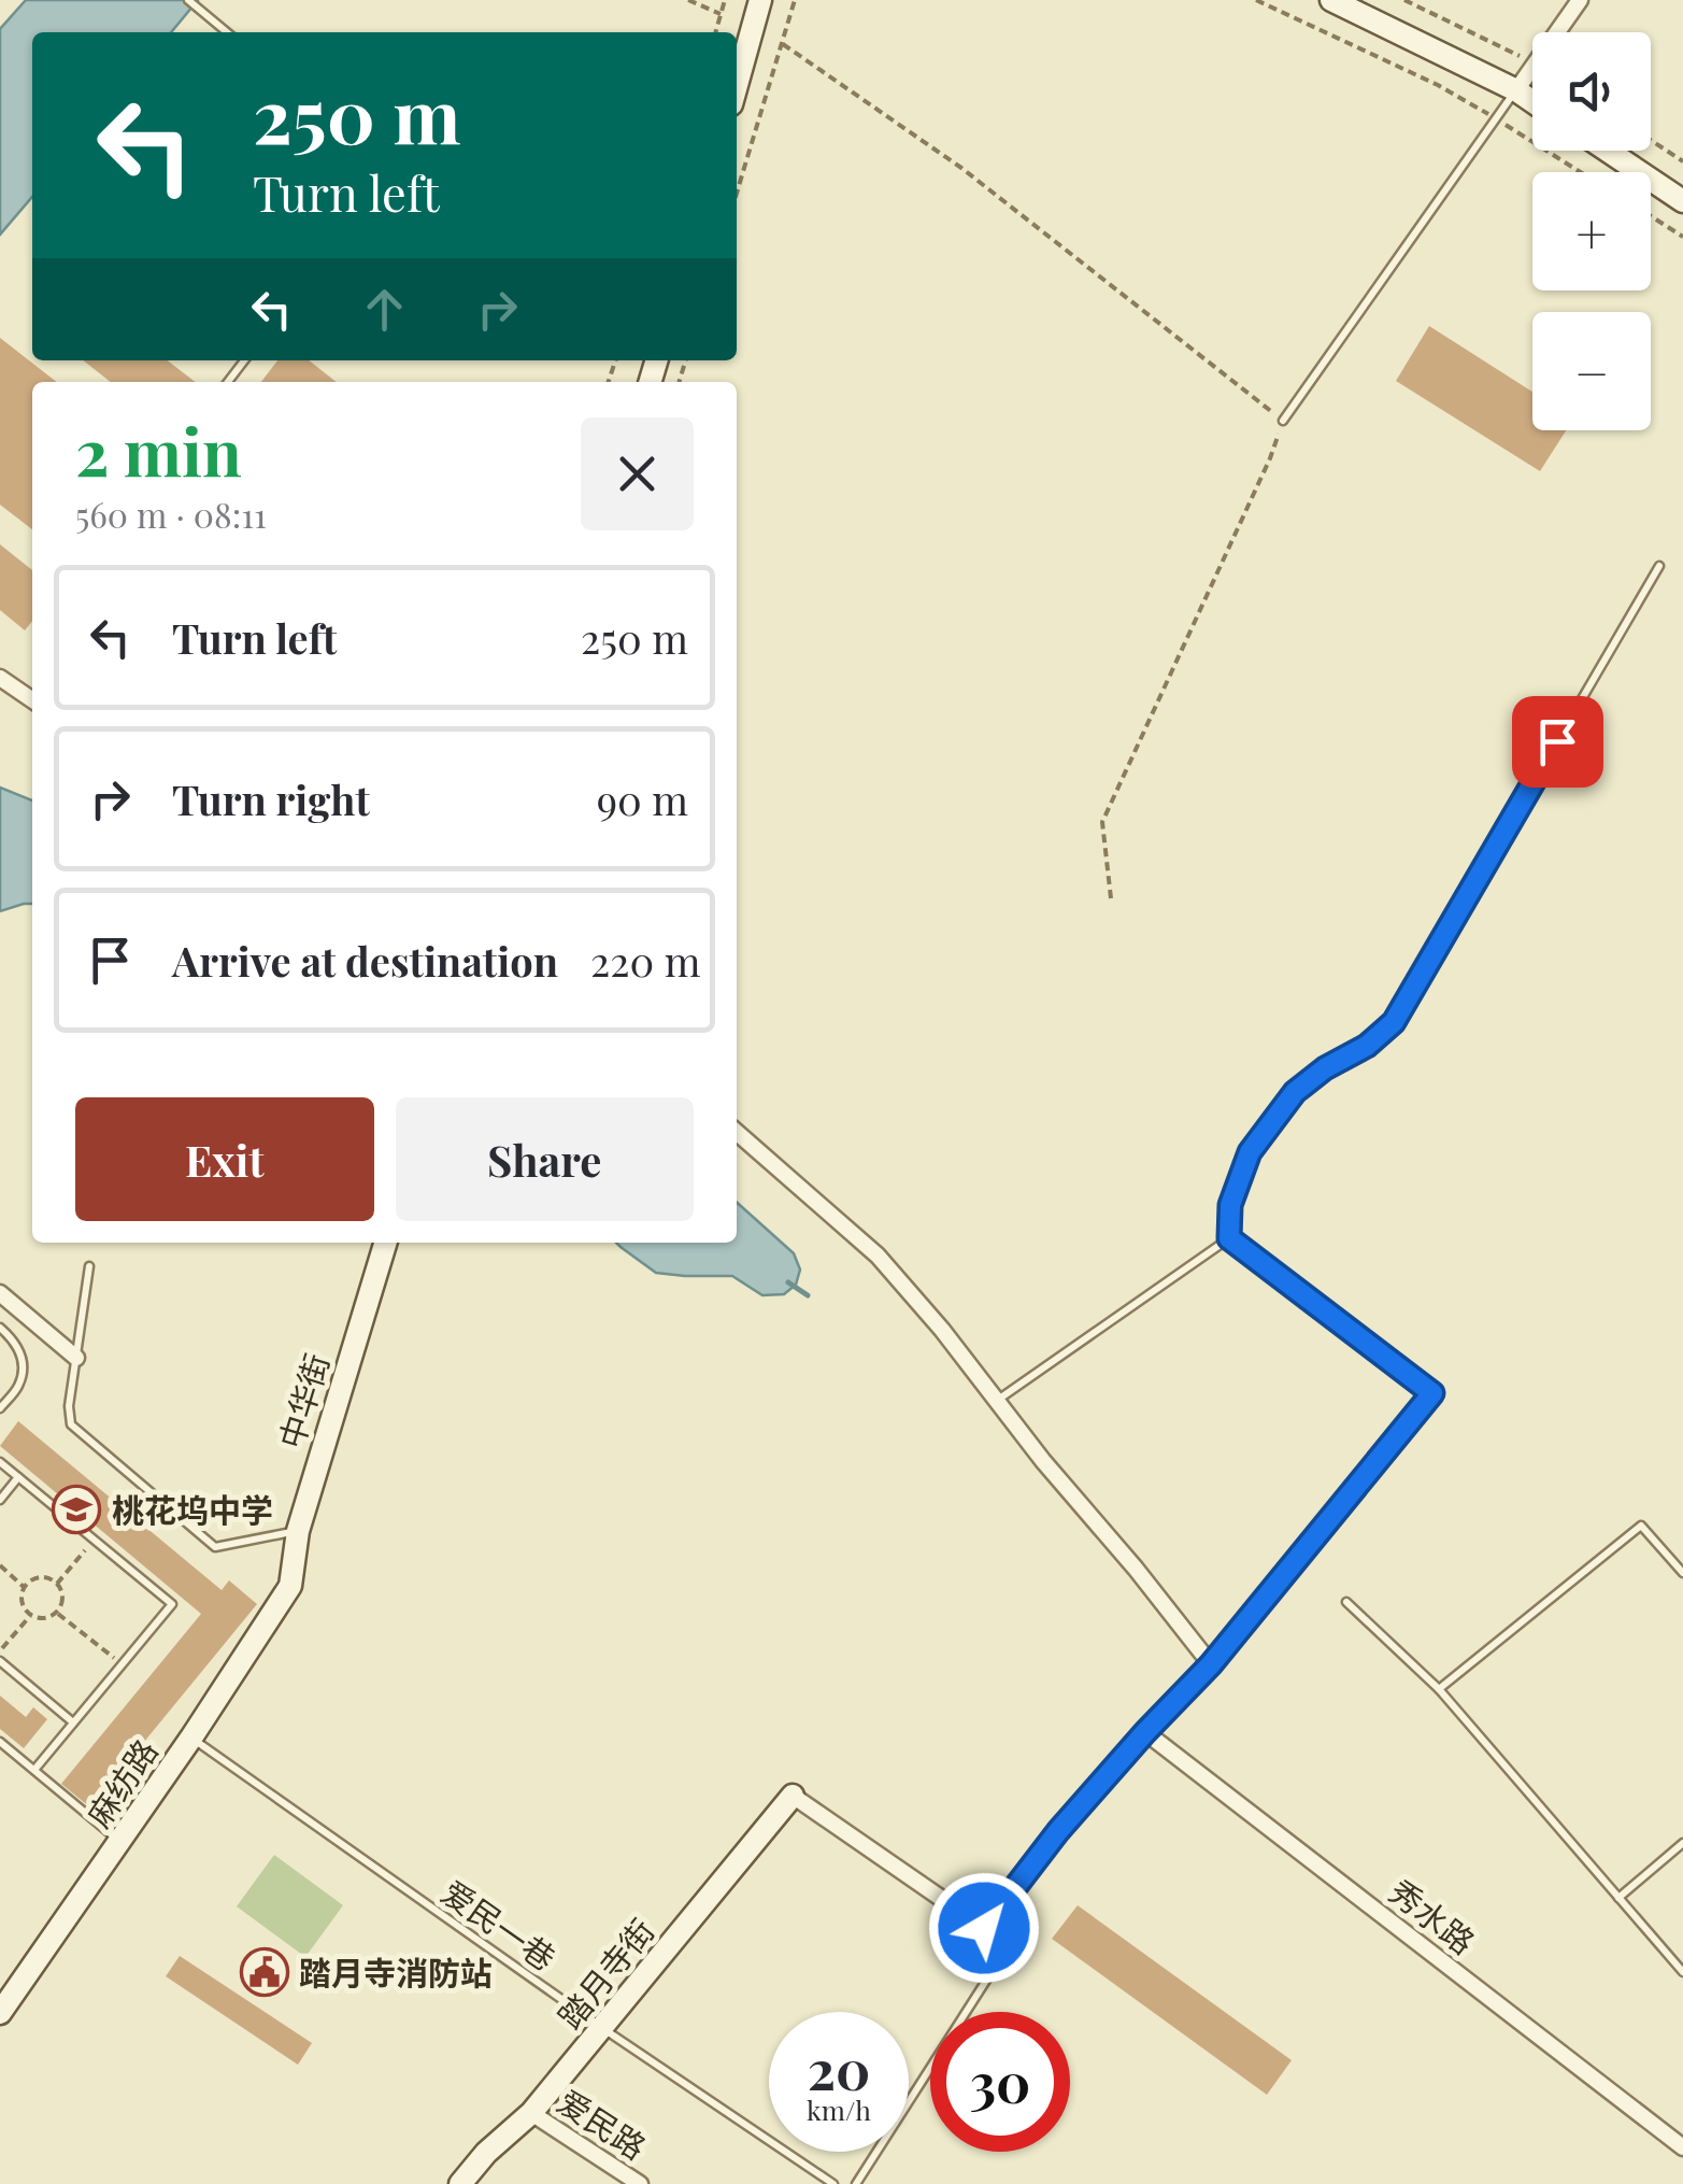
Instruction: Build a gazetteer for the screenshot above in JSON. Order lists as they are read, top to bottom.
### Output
{
  "streets": {
    "street": [
      "中华街",
      "麻纺路",
      "秀水路",
      "踏月寺街",
      "爱民路"
    ],
    "lane": ["爱民一巷"]
  },
  "crossings": [
    ["中华街", "麻纺路"],
    ["麻纺路", "爱民一巷"],
    ["爱民一巷", "踏月寺街"],
    ["踏月寺街", "爱民路"]
  ],
  "places": {
    "school or university": ["桃花坞中学"],
    "public building": ["踏月寺消防站"]
  },
  "page": {
    "map_buttons": ["+", "−"],
    "turn": ["250 m", "Turn left"],
    "heading": ["2 min", "560 m · 08:11"],
    "list": [
      {
        "name": "Turn left",
        "value": "250 m"
      },
      {
        "name": "Turn right",
        "value": "90 m"
      },
      {
        "name": "Arrive at destination",
        "value": "220 m"
      }
    ],
    "buttons": ["Exit", "Share"],
    "speed": "20 km/h",
    "limit": "30"
  }
}
